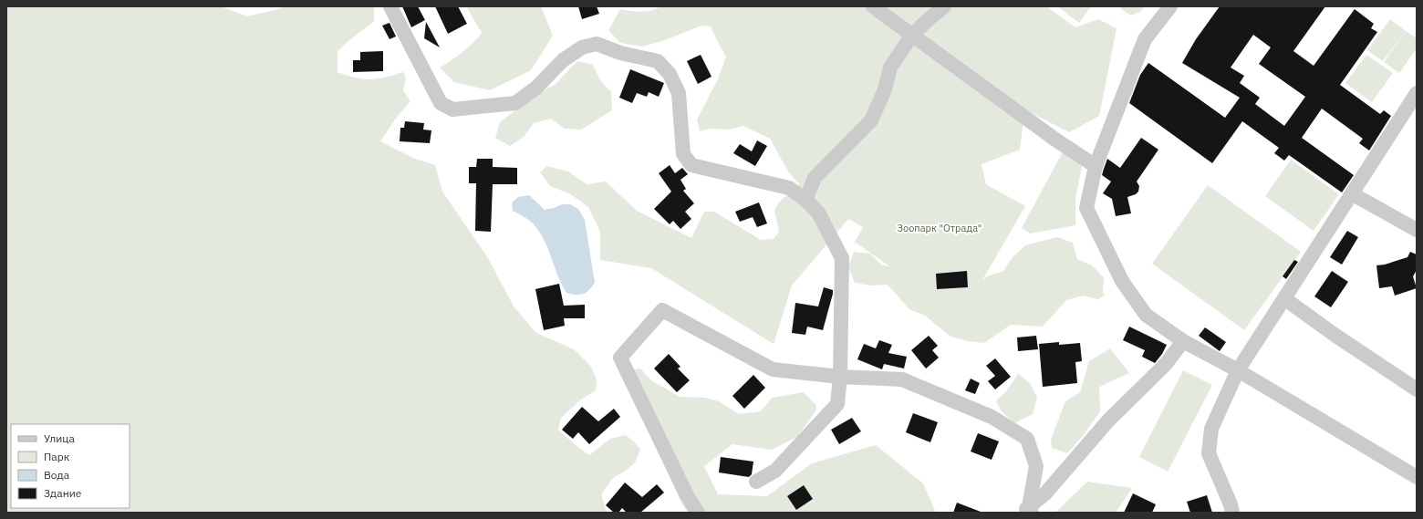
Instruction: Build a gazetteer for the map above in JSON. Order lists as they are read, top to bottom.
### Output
{
  "parks": ["Зоопарк \"Отрада\""],
  "legend": [
    "Улица",
    "Парк",
    "Вода",
    "Здание"
  ]
}
